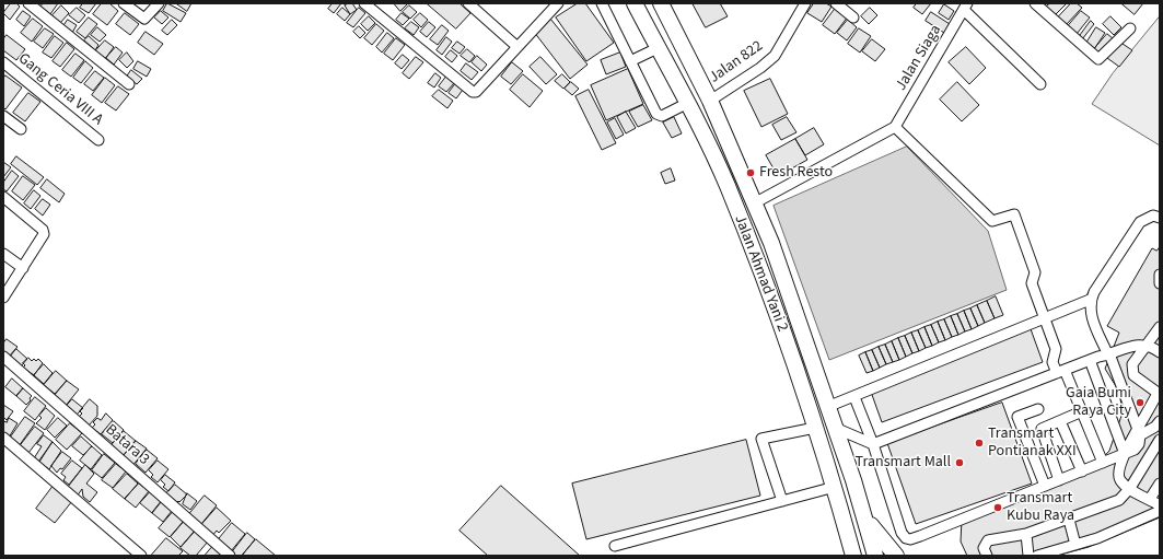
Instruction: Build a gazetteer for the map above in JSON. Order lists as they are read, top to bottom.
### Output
{
  "streets": {
    "highway": ["Jalan Ahmad Yani 2"],
    "street": [
      "Jalan Siaga",
      "Jalan 822",
      "Gang Ceria VIII A",
      "Batara 3"
    ]
  },
  "crossings": [
    ["Jalan 822", "Jalan Ahmad Yani 2"]
  ],
  "places": [
    "Fresh Resto",
    "Gaia Bumi Raya City",
    "Transmart Pontianak XXI",
    "Transmart Mall",
    "Transmart Kubu Raya"
  ]
}
